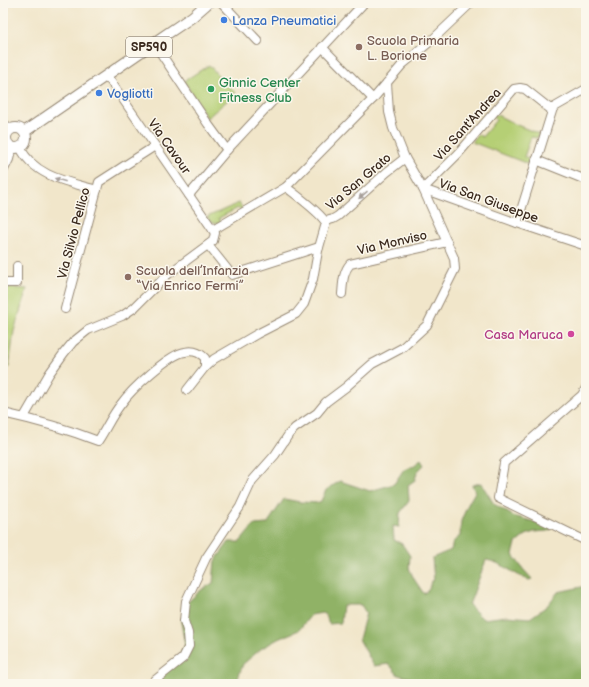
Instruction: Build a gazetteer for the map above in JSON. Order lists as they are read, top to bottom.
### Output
{
  "streets": {
    "main road": ["SP590"],
    "street": [
      "Via Sant'Andrea",
      "Via Cavour",
      "Via San Grato",
      "Via San Giuseppe",
      "Via Silvio Pellico",
      "Via Monviso"
    ]
  },
  "crossings": [
    ["SP590", "Via Cavour"],
    ["Via Sant'Andrea", "Via San Giuseppe"],
    ["Via Cavour", "Via Silvio Pellico"],
    ["Via San Grato", "Via San Giuseppe"]
  ],
  "places": [
    "Lanza Pneumatici",
    "Scuola Primaria L. Borione",
    "Ginnic Center Fitness Club",
    "Vogliotti",
    "Scuola dell’Infanzia “Via Enrico Fermi”",
    "Casa Maruca"
  ]
}
